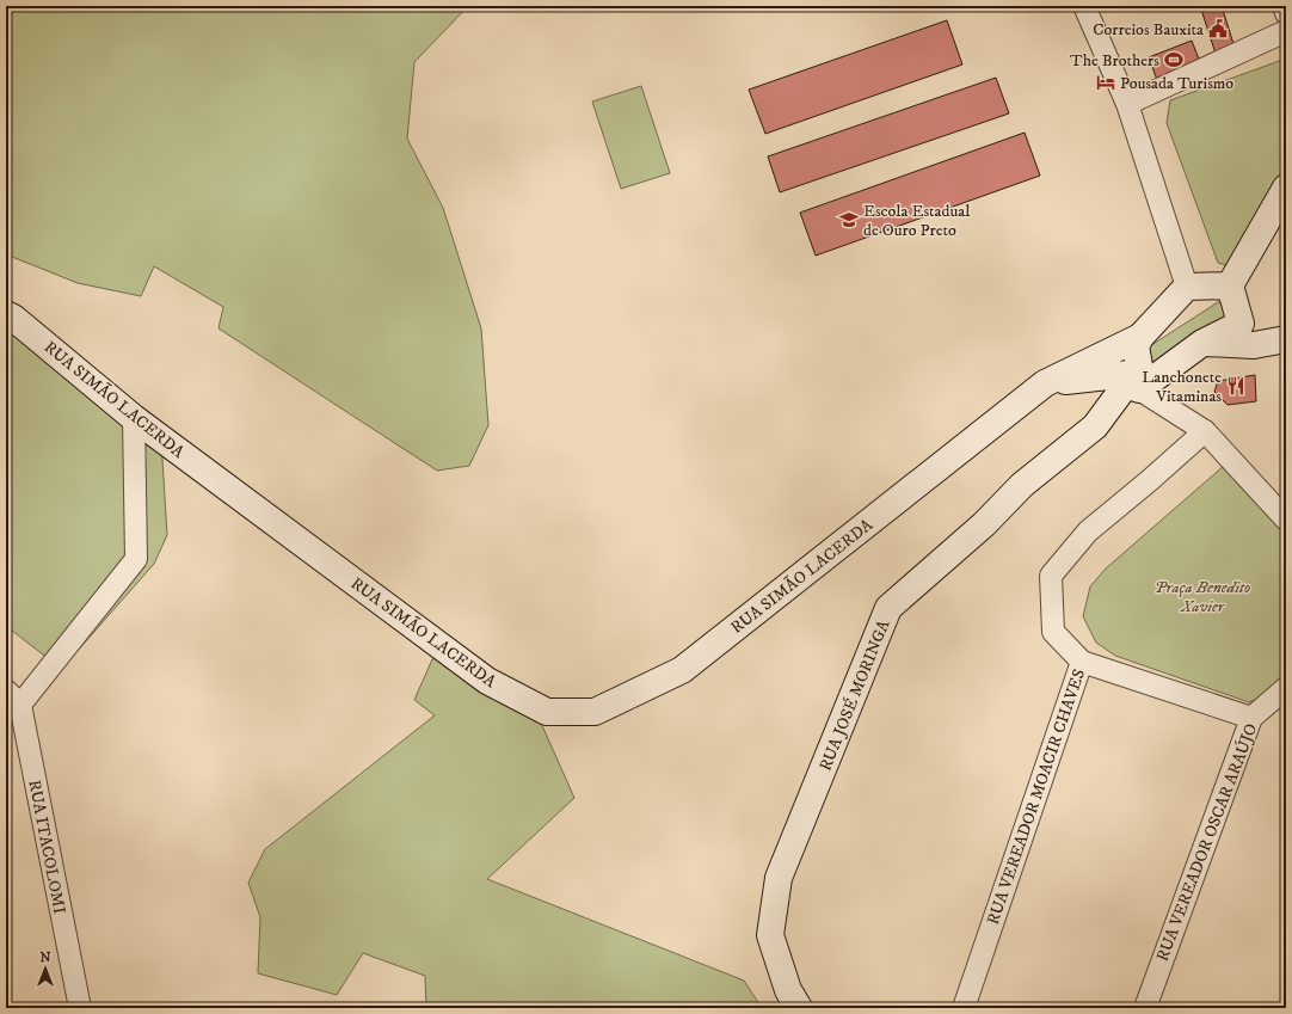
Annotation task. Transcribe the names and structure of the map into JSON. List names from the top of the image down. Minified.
{"streets":{"street":["RUA SIMÃO LACERDA","RUA JOSÉ MORINGA","RUA VEREADOR MOACIR CHAVES","RUA VEREADOR OSCAR ARAÚJO","RUA ITACOLOMI"]},"parks":["Praça Benedito Xavier"],"places":{"public building":["Correios Bauxita"],"sports":["The Brothers"],"hotel":["Pousada Turismo"],"school or university":["Escola Estadual de Ouro Preto"],"restaurant":["Lanchonete Vitaminas"]},"north":"top"}
